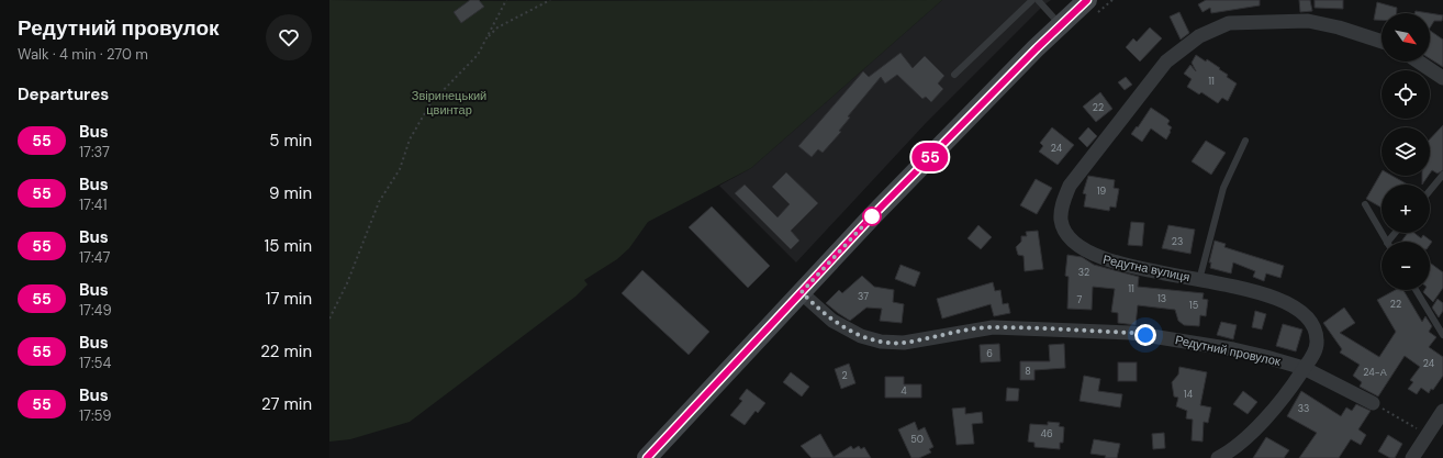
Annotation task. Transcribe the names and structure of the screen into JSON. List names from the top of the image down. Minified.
{"streets":{"street":["Редутна вулиця","Редутний провулок"]},"crossings":[["Редутна вулиця","Редутний провулок"]],"parks":["Звіринецький цвинтар"],"lines":["bus line 55"],"house_numbers":["11","22","24","19","23","32","11","37","13","7","22","15","6","24","8","24-А","2","4","14","33","46","50"],"north":"bottom right","page":{"heading":[["Редутний провулок","Walk · 4 min · 270 m"],"Departures"],"on_map":"55","map_buttons":["+","−"],"list":[{"mark":"55","name":"Bus","note":"17:37","value":"5 min"},{"mark":"55","name":"Bus","note":"17:41","value":"9 min"},{"mark":"55","name":"Bus","note":"17:47","value":"15 min"},{"mark":"55","name":"Bus","note":"17:49","value":"17 min"},{"mark":"55","name":"Bus","note":"17:54","value":"22 min"},{"mark":"55","name":"Bus","note":"17:59","value":"27 min"}]}}
